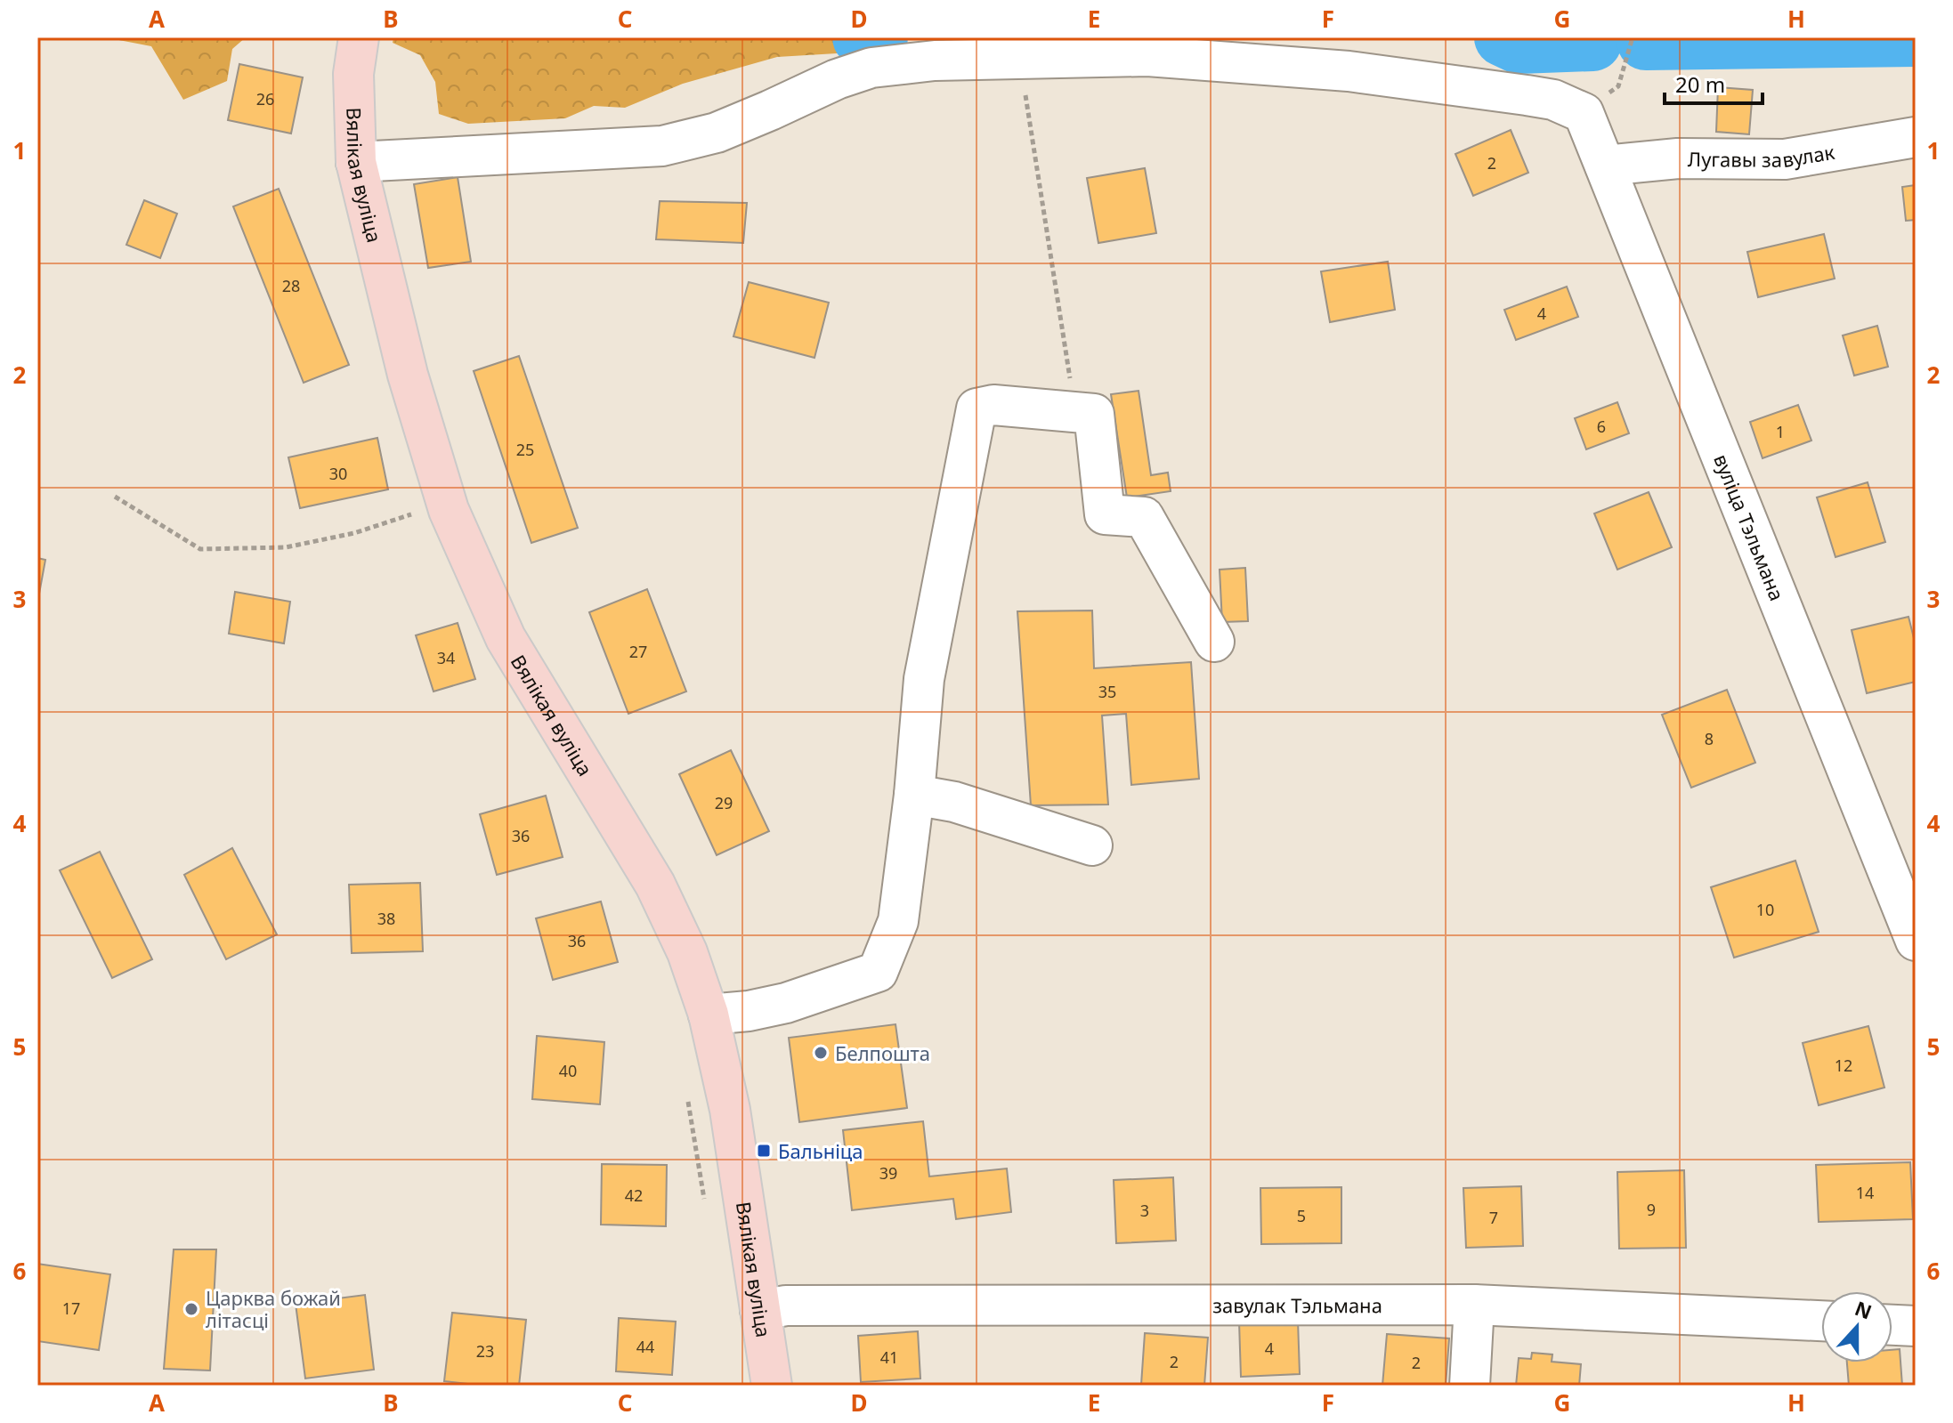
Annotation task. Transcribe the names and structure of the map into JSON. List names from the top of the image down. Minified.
{"streets":{"main road":["Вялікая вуліца"],"street":["Лугавы завулак","вуліца Тэльмана","завулак Тэльмана"]},"crossings":[["Лугавы завулак","вуліца Тэльмана"],["Вялікая вуліца","завулак Тэльмана"]],"places":{"other":["Белпошта","Царква божай літасці"],"transit":["Бальніца"]},"house_numbers":["26","2","28","4","6","1","25","30","27","34","35","8","29","36","10","38","36","12","40","39","14","42","9","3","5","7","17","44","4","23","41","2","2"],"scale_bar":"20 m","north":"top","grid":{"columns":["A","B","C","D","E","F","G","H"],"rows":["1","2","3","4","5","6"]}}
